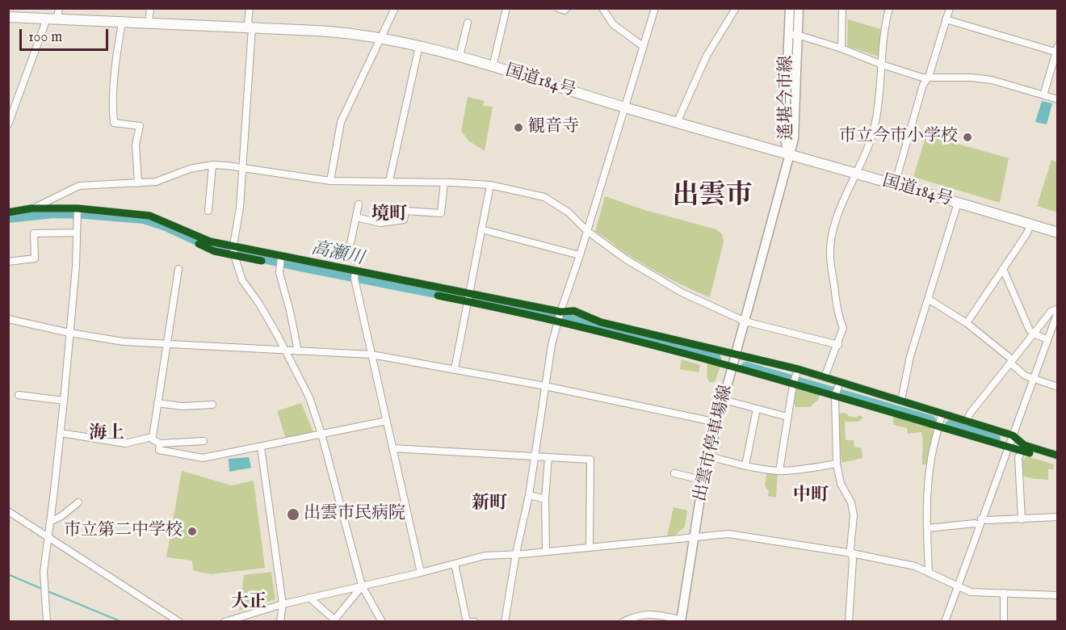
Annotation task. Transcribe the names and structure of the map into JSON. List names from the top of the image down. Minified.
{"streets":{"highway":["国道184号"],"main road":["遙堪今市線","出雲市停車場線"]},"crossings":[["国道184号","遙堪今市線"],["国道184号","出雲市停車場線"],["遙堪今市線","出雲市停車場線"]],"districts":["出雲市","境町","海上","中町","新町","大正"],"water":["高瀬川"],"places":["観音寺","市立今市小学校","出雲市民病院","市立第二中学校"],"scale_bar":"100 m"}
